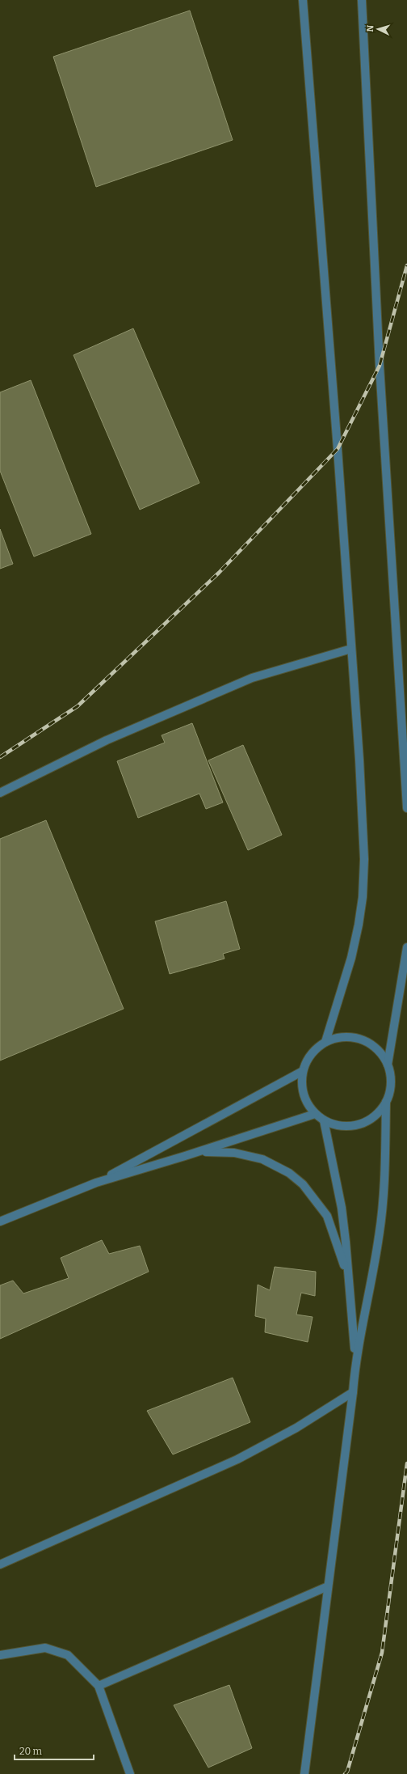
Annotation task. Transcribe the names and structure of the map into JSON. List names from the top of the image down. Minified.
{"scale_bar":"20 m","north":"left"}
